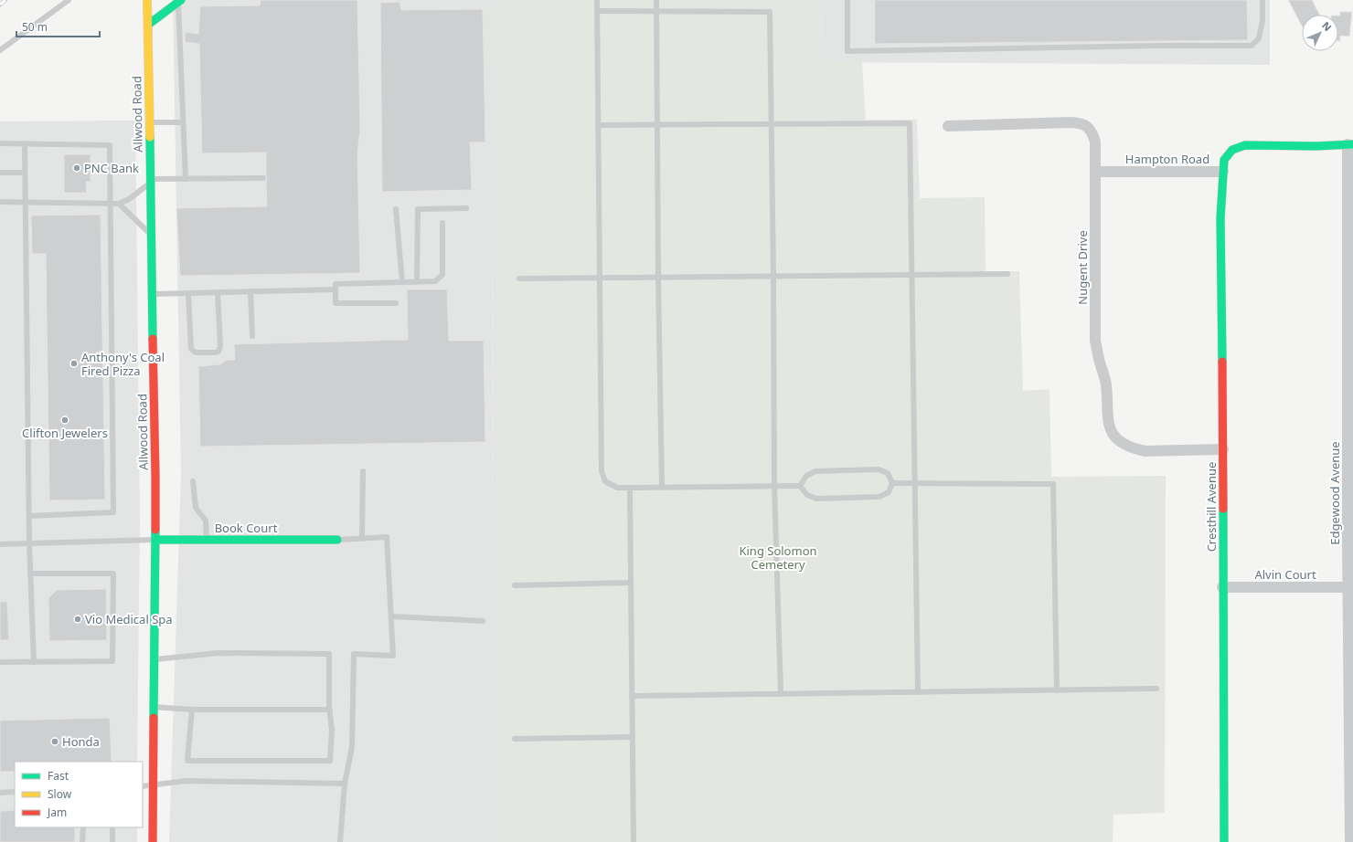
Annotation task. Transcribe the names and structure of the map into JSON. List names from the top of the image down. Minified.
{"streets":{"street":["Allwood Road","Hampton Road","Nugent Drive","Edgewood Avenue","Cresthill Avenue","Book Court","Alvin Court"]},"crossings":[["Allwood Road","Book Court"],["Hampton Road","Nugent Drive"],["Hampton Road","Edgewood Avenue"],["Hampton Road","Cresthill Avenue"],["Nugent Drive","Cresthill Avenue"],["Edgewood Avenue","Alvin Court"],["Cresthill Avenue","Alvin Court"]],"parks":["King Solomon Cemetery"],"places":["PNC Bank","Anthony's Coal Fired Pizza","Clifton Jewelers","Vio Medical Spa","Honda"],"legend":["Fast","Slow","Jam"],"scale_bar":"50 m","north":"top right"}
